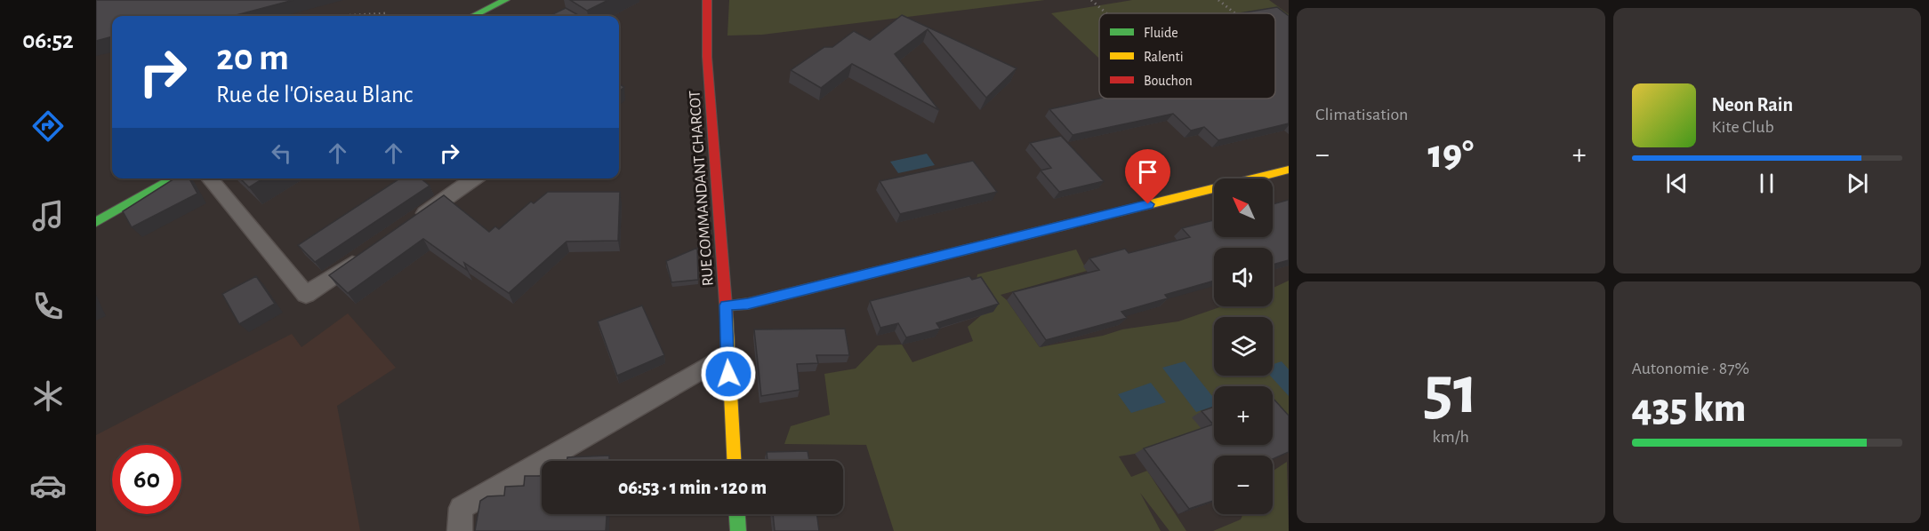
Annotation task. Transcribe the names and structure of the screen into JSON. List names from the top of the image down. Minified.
{"streets":{"street":["RUE COMMANDANT CHARCOT"]},"legend":["Fluide","Ralenti","Bouchon"],"north":"top left","page":{"tabs":"06:52","tile":["Climatisation",["51","km/h"],["Autonomie · 87%","435 km"]],"turn":["20 m","Rue de l'Oiseau Blanc"],"song":["Neon Rain","Kite Club"],"heat":["−","19°","+"],"map_buttons":["+","−"],"limit":"60","trip":"06:53 · 1 min · 120 m"}}
